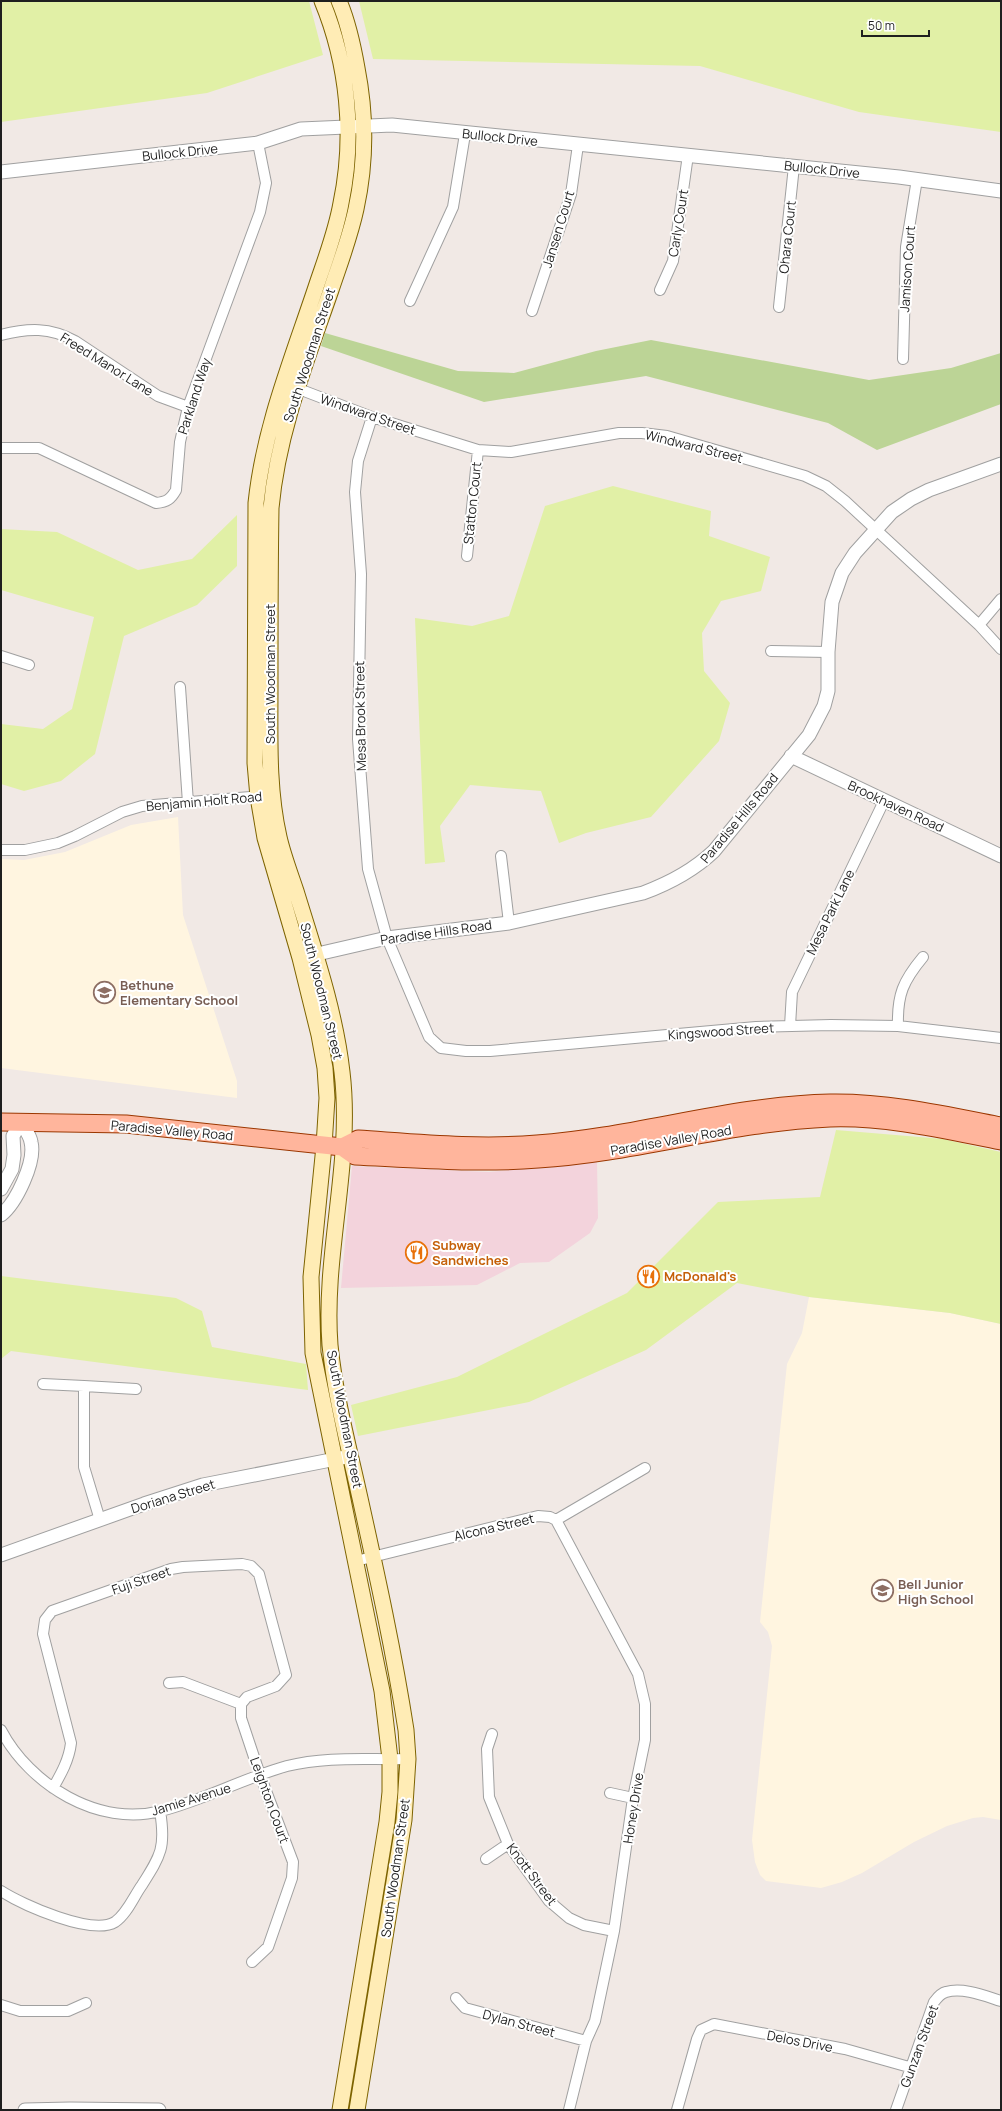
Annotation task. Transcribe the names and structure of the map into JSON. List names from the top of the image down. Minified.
{"streets":{"main road":["South Woodman Street","Paradise Valley Road"],"street":["Bullock Drive","Carly Court","Jansen Court","Ohara Court","Jamison Court","Freed Manor Lane","Parkland Way","Windward Street","Statton Court","Mesa Brook Street","Benjamin Holt Road","Brookhaven Road","Paradise Hills Road","Mesa Park Lane","Kingswood Street","Doriana Street","Alcona Street","Fuji Street","Jamie Avenue","Leighton Court","Honey Drive","Knott Street","Dylan Street","Delos Drive","Gunzan Street"]},"crossings":[["Bullock Drive","Carly Court"],["Bullock Drive","Jansen Court"],["Bullock Drive","Ohara Court"],["Bullock Drive","Jamison Court"],["Bullock Drive","South Woodman Street"],["Bullock Drive","Parkland Way"],["South Woodman Street","Windward Street"],["South Woodman Street","Benjamin Holt Road"],["South Woodman Street","Paradise Hills Road"],["South Woodman Street","Paradise Valley Road"],["South Woodman Street","Doriana Street"],["South Woodman Street","Alcona Street"],["South Woodman Street","Jamie Avenue"],["Freed Manor Lane","Parkland Way"],["Windward Street","Statton Court"],["Windward Street","Mesa Brook Street"],["Windward Street","Paradise Hills Road"],["Mesa Brook Street","Paradise Hills Road"],["Mesa Brook Street","Kingswood Street"],["Brookhaven Road","Paradise Hills Road"],["Brookhaven Road","Mesa Park Lane"],["Mesa Park Lane","Kingswood Street"],["Alcona Street","Honey Drive"],["Fuji Street","Jamie Avenue"],["Fuji Street","Leighton Court"],["Jamie Avenue","Leighton Court"],["Honey Drive","Knott Street"],["Honey Drive","Dylan Street"],["Delos Drive","Gunzan Street"]],"places":{"school or university":["Bethune Elementary School","Bell Junior High School"],"restaurant":["Subway Sandwiches","McDonald's"]},"scale_bar":"50 m"}
